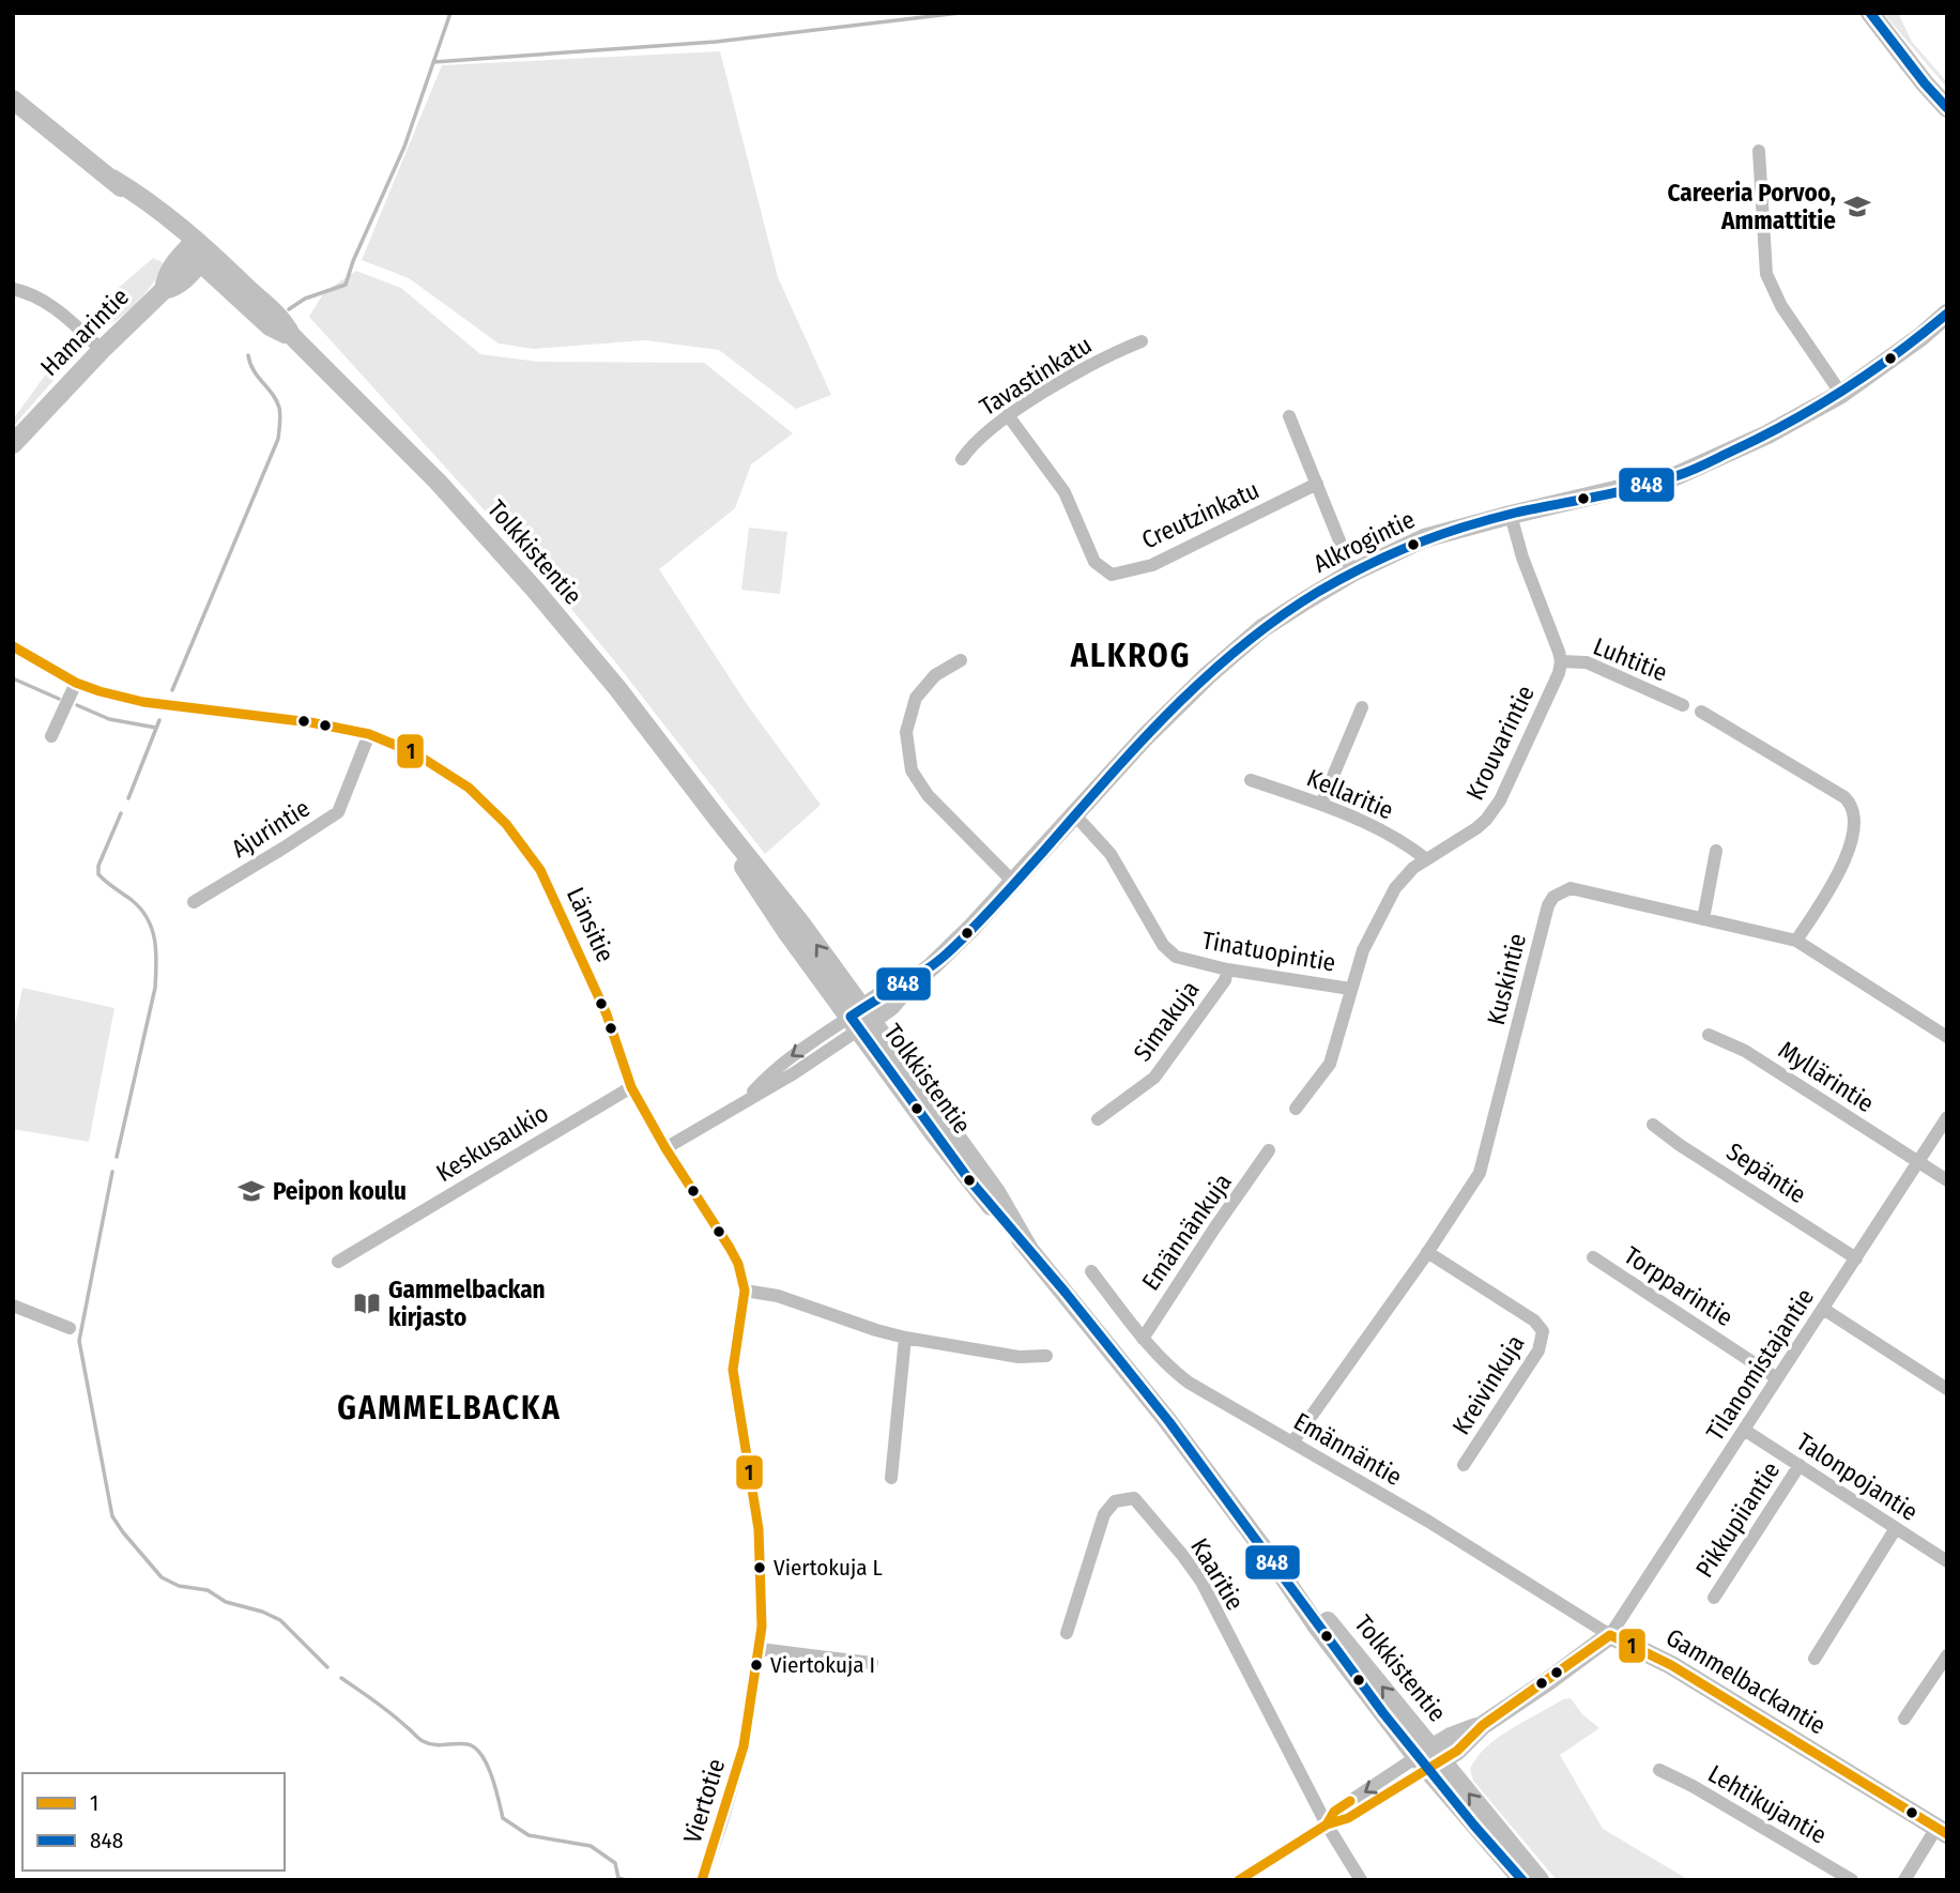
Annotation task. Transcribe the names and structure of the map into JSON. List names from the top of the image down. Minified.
{"streets":{"street":["Hamarintie","Tavastinkatu","Creutzinkatu","Alkrogintie","Tolkkistentie","Luhtitie","Krouvarintie","Kellaritie","Ajurintie","Länsitie","Tinatuopintie","Kuskintie","Simakuja","Myllärintie","Keskusaukio","Sepäntie","Emännänkuja","Torpparintie","Tilanomistajantie","Kreivinkuja","Emännäntie","Talonpojantie","Pikkupiiantie","Kaaritie","Gammelbackantie","Viertotie","Lehtikujantie"]},"crossings":[["Hamarintie","Tolkkistentie"],["Tavastinkatu","Creutzinkatu"],["Alkrogintie","Tolkkistentie"],["Alkrogintie","Tinatuopintie"],["Luhtitie","Krouvarintie"],["Krouvarintie","Kellaritie"],["Krouvarintie","Tinatuopintie"],["Ajurintie","Länsitie"],["Länsitie","Keskusaukio"],["Länsitie","Viertotie"],["Tinatuopintie","Simakuja"],["Kuskintie","Kreivinkuja"],["Kuskintie","Emännäntie"],["Myllärintie","Tilanomistajantie"],["Sepäntie","Tilanomistajantie"],["Emännänkuja","Emännäntie"],["Torpparintie","Tilanomistajantie"],["Tilanomistajantie","Emännäntie"],["Tilanomistajantie","Talonpojantie"],["Tilanomistajantie","Gammelbackantie"],["Emännäntie","Gammelbackantie"],["Talonpojantie","Pikkupiiantie"]],"districts":["ALKROG","GAMMELBACKA"],"places":{"school or university":["Careeria Porvoo, Ammattitie","Peipon koulu"],"library":["Gammelbackan kirjasto"],"other":["Viertokuja L","Viertokuja I"]},"lines":["transit line 848","transit line 1"],"legend":["1","848"]}
